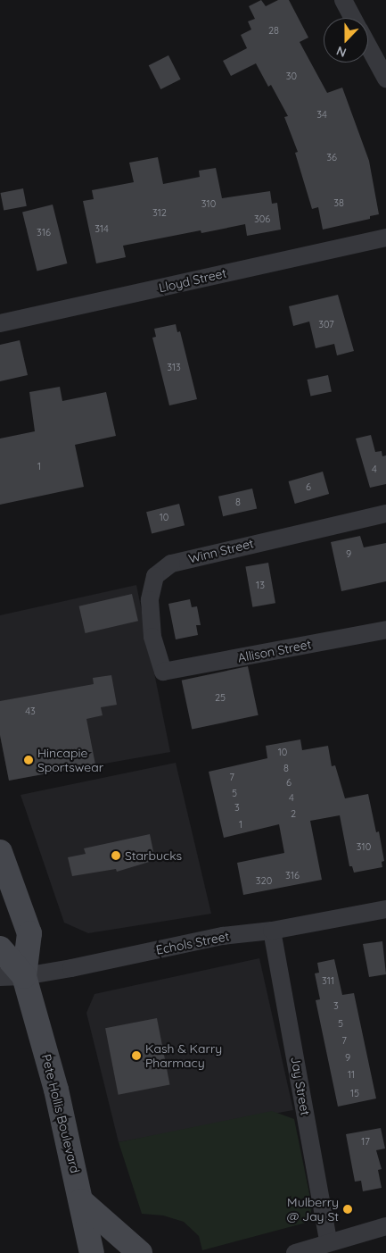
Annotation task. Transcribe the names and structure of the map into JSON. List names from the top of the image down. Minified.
{"streets":{"main road":["Pete Hollis Boulevard"],"street":["Lloyd Street","Winn Street","Allison Street","Echols Street","Jay Street"]},"crossings":[["Winn Street","Allison Street"],["Echols Street","Jay Street"],["Echols Street","Pete Hollis Boulevard"]],"places":["Hincapie Sportswear","Starbucks","Kash & Karry Pharmacy","Mulberry @ Jay St"],"house_numbers":["28","30","34","36","38","310","312","306","314","316","307","313","1","4","6","8","10","9","13","25","43","10","8","7","6","5","4","3","2","1","310","316","320","311","3","5","7","9","11","15","17"],"north":"bottom"}
